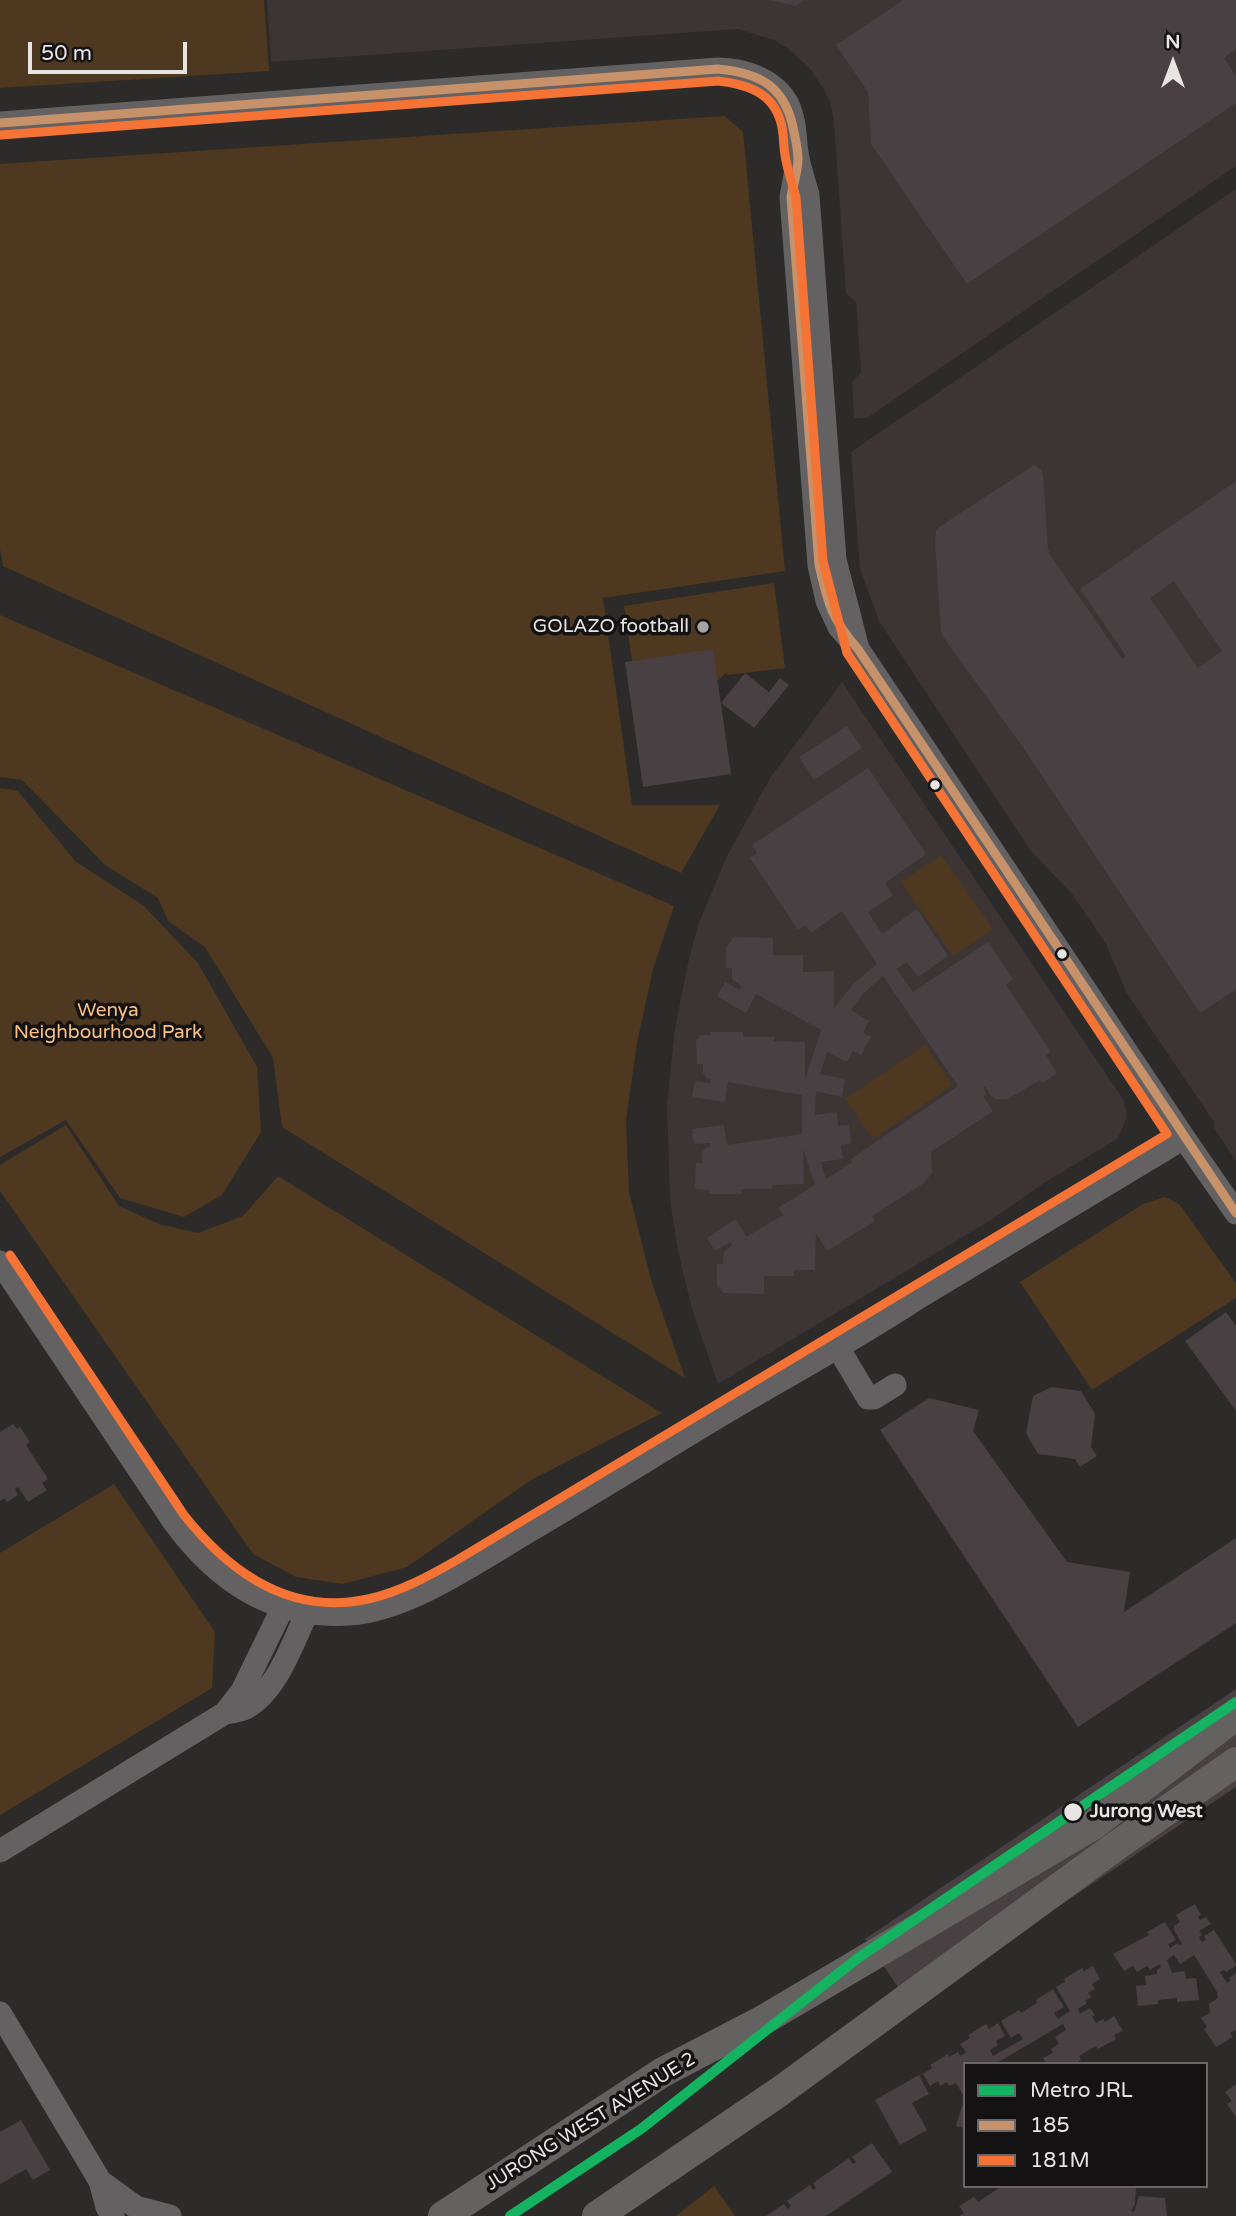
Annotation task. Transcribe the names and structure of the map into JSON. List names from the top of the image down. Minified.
{"streets":{"main road":["JURONG WEST AVENUE 2"]},"parks":["Wenya Neighbourhood Park"],"places":["GOLAZO football","Jurong West"],"lines":["transit line 185","transit line 181M","metro line JRL"],"legend":["Metro JRL","185","181M"],"scale_bar":"50 m","north":"top"}
